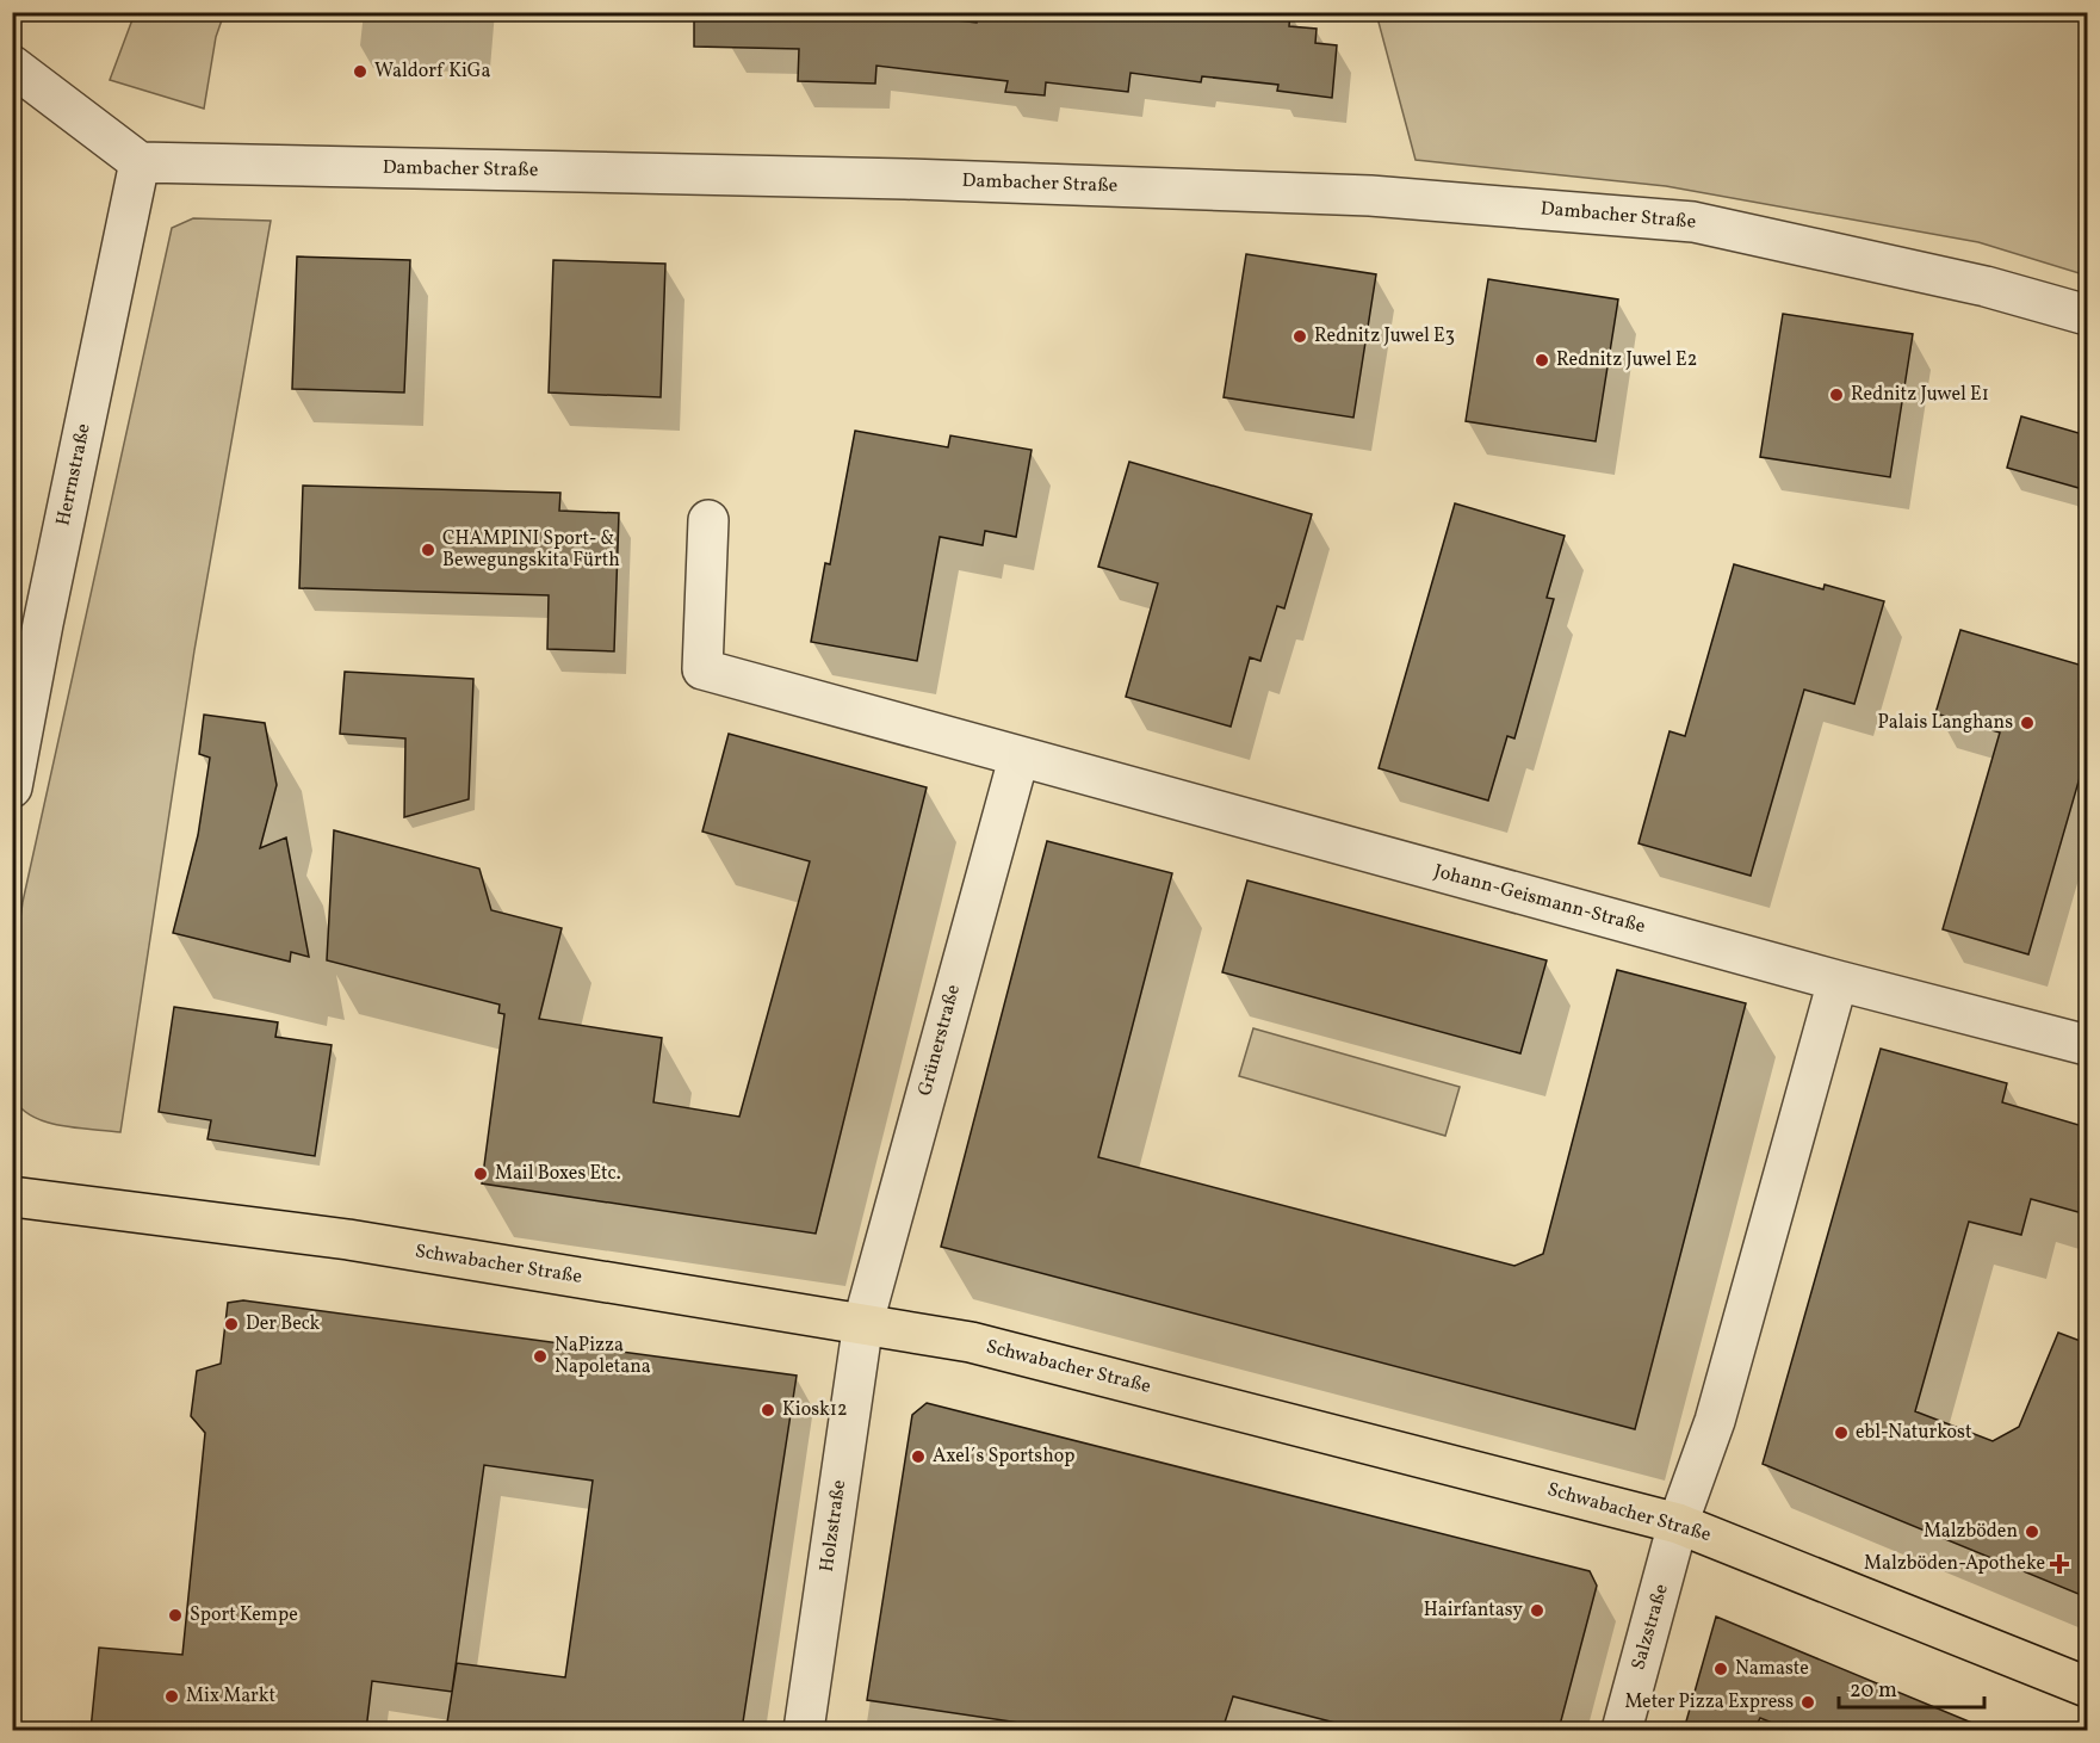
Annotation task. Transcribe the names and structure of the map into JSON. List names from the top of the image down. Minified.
{"streets":{"main road":["Schwabacher Straße"],"street":["Dambacher Straße","Herrnstraße","Johann-Geismann-Straße","Grünerstraße","Holzstraße","Salzstraße"]},"crossings":[["Dambacher Straße","Herrnstraße"],["Johann-Geismann-Straße","Grünerstraße"],["Grünerstraße","Schwabacher Straße"],["Grünerstraße","Holzstraße"],["Schwabacher Straße","Holzstraße"],["Schwabacher Straße","Salzstraße"]],"places":{"other":["Waldorf KiGa","Rednitz Juwel E3","Rednitz Juwel E2","Rednitz Juwel E1","CHAMPINI Sport- & Bewegungskita Fürth","Palais Langhans","Mail Boxes Etc.","Der Beck","NaPizza Napoletana","Kiosk12","ebl-Naturkost","Axel´s Sportshop","Malzböden","Hairfantasy","Sport Kempe","Namaste","Mix Markt","Meter Pizza Express"],"health":["Malzböden-Apotheke"]},"scale_bar":"20 m"}
